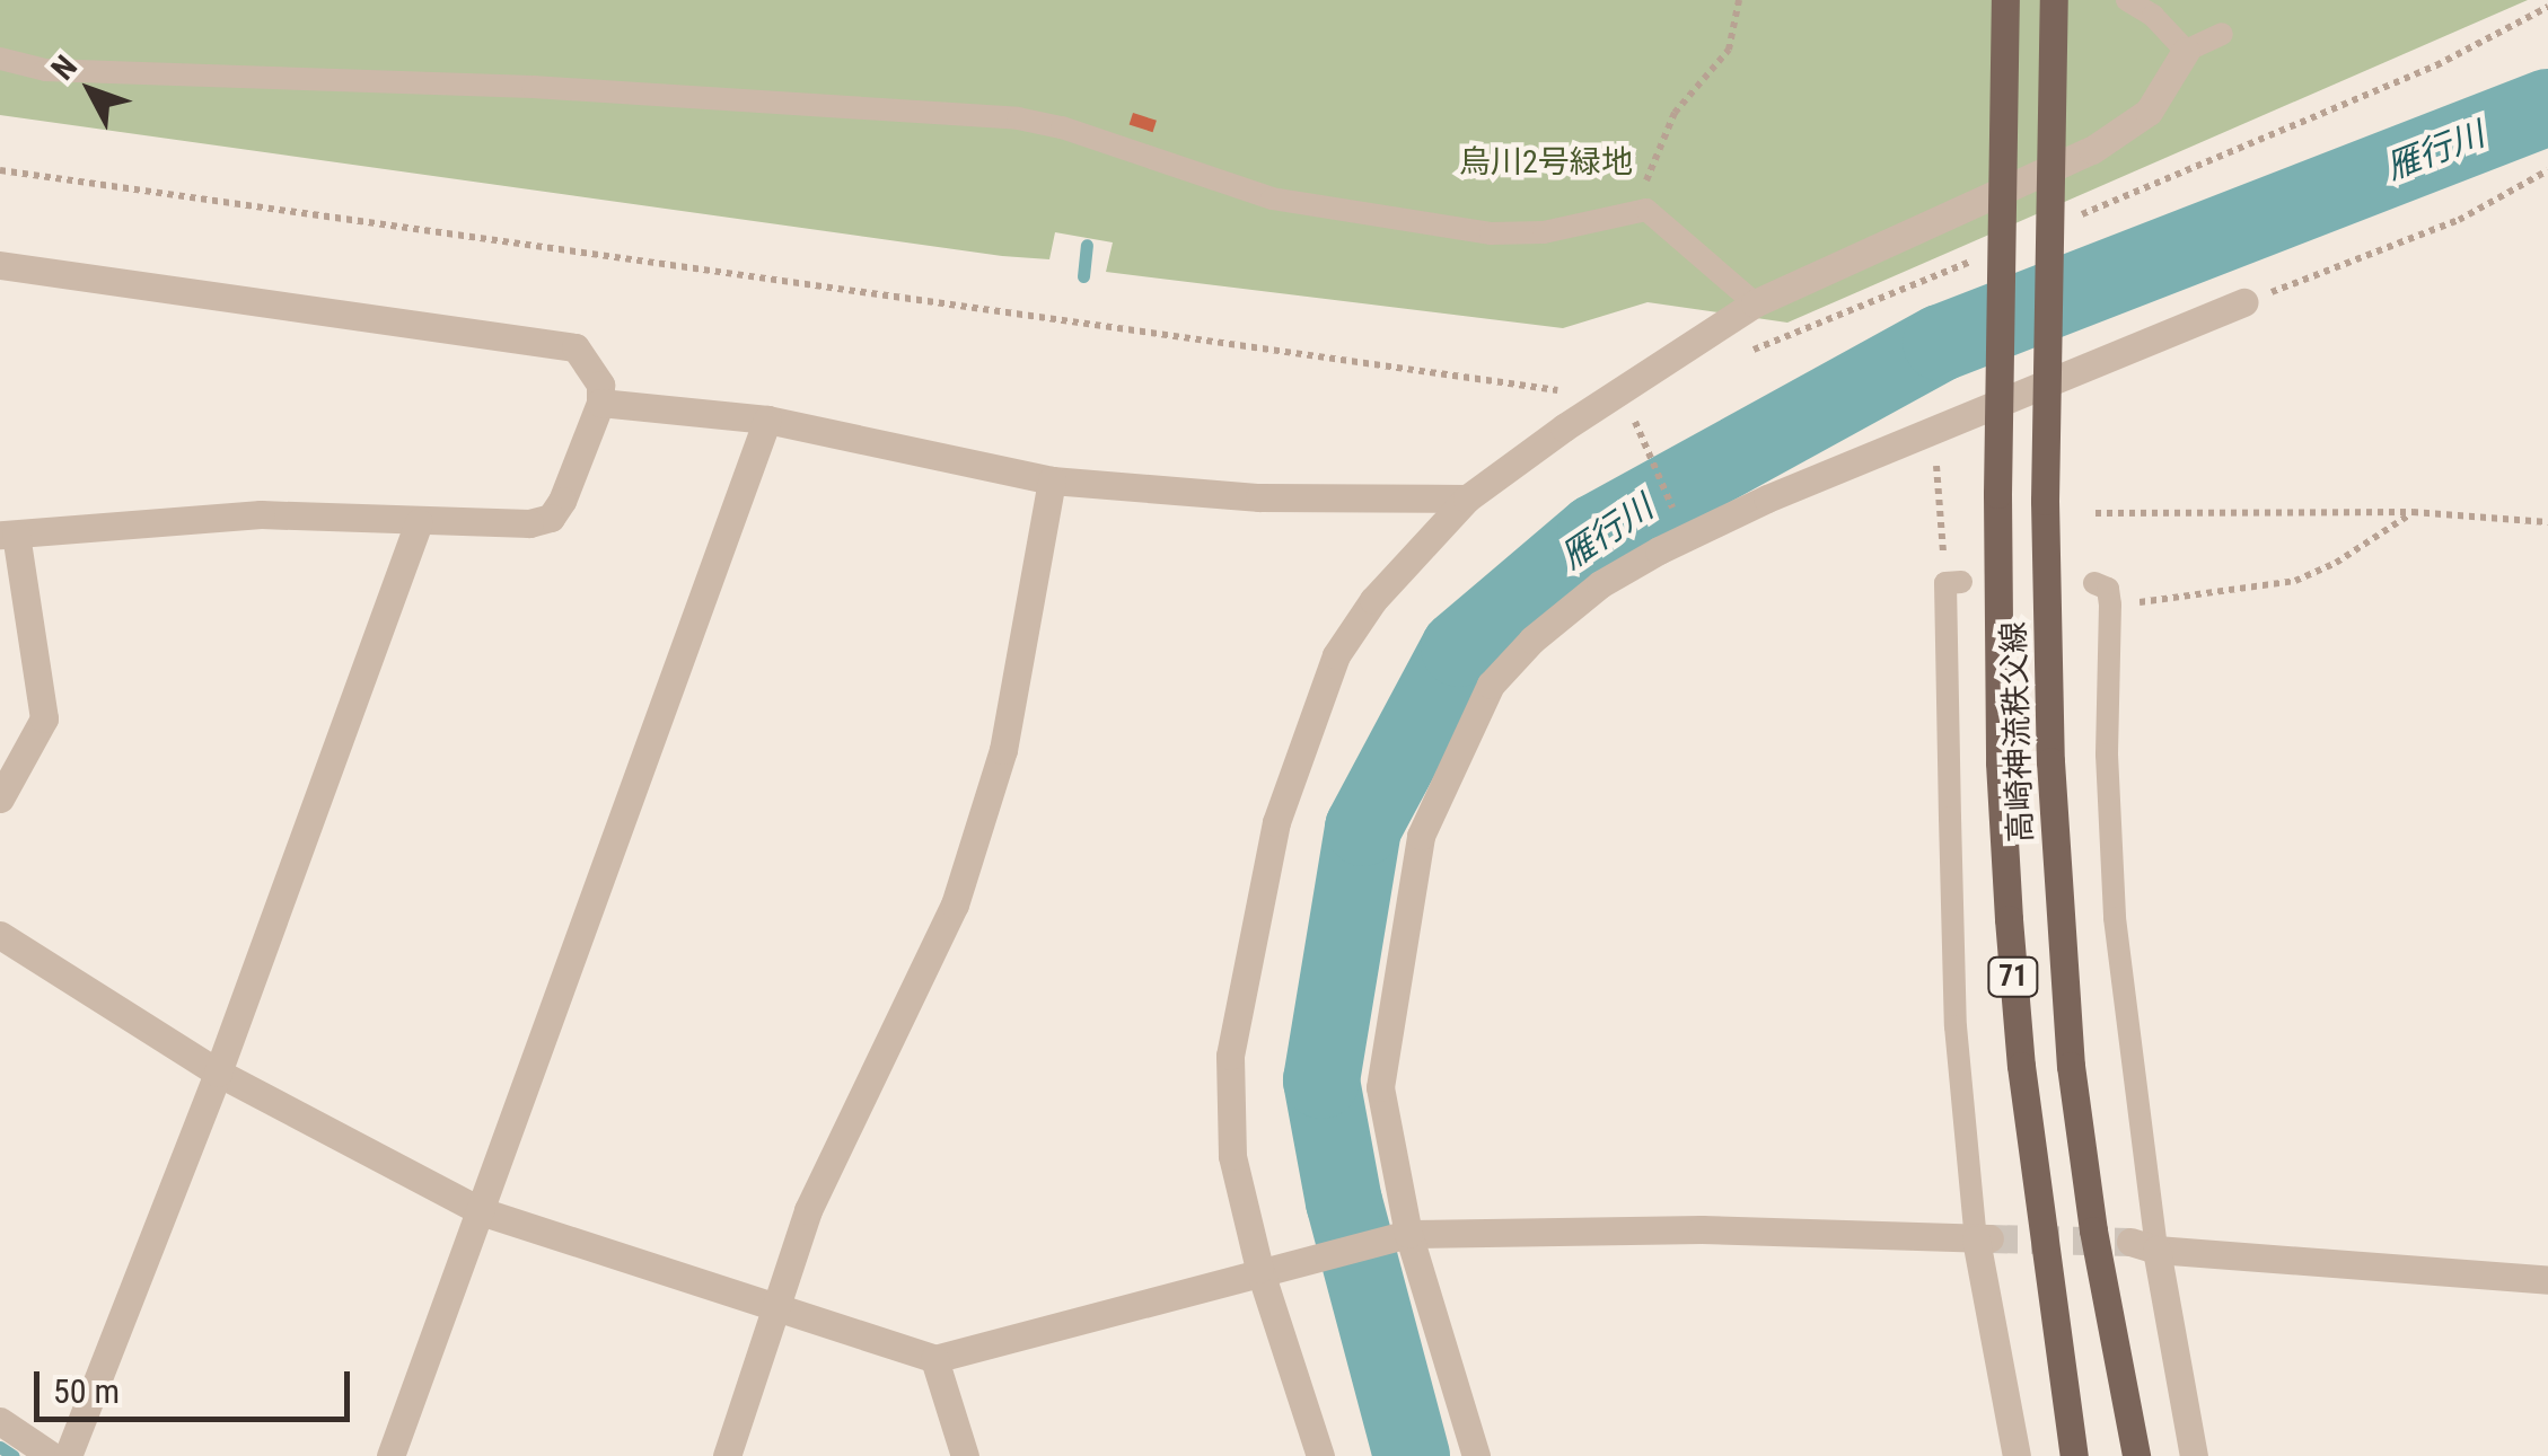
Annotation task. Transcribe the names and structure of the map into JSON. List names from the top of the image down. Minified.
{"streets":{"main road":["高崎神流秩父線","71"]},"water":["雁行川"],"parks":["烏川2号緑地"],"scale_bar":"50 m","north":"top left"}
